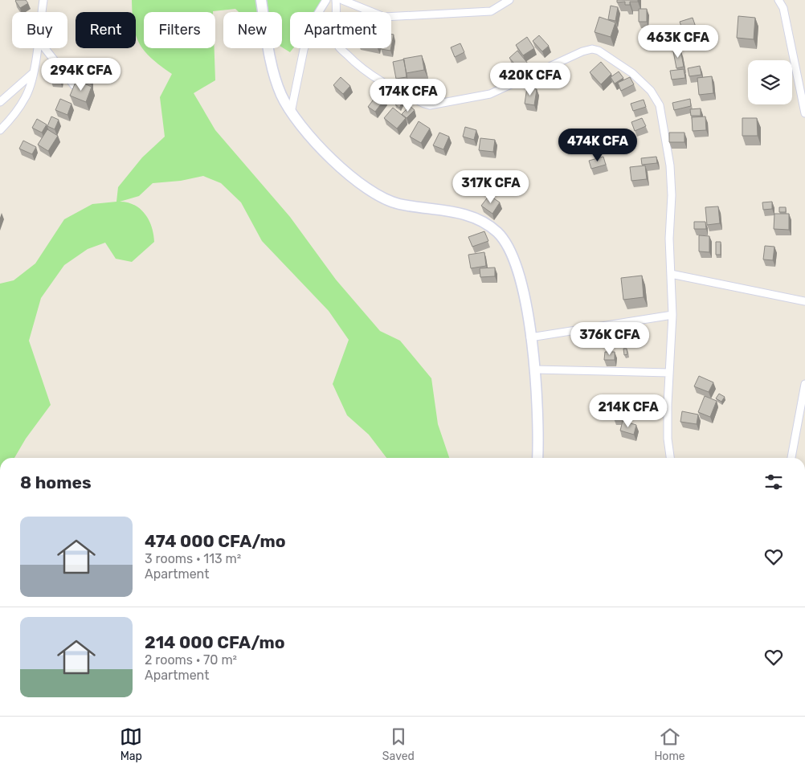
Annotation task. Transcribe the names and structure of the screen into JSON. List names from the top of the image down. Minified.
{"page":{"chip":["Buy","Rent","Filters","New","Apartment"],"price":["463K CFA","294K CFA","420K CFA","174K CFA","474K CFA","317K CFA","376K CFA","214K CFA"],"heading":"8 homes","list":[{"name":"474 000 CFA/mo","note":"3 rooms · 113 m² · Apartment"},{"name":"214 000 CFA/mo","note":"2 rooms · 70 m² · Apartment"}],"tabs":["Map","Saved","Home"]}}
